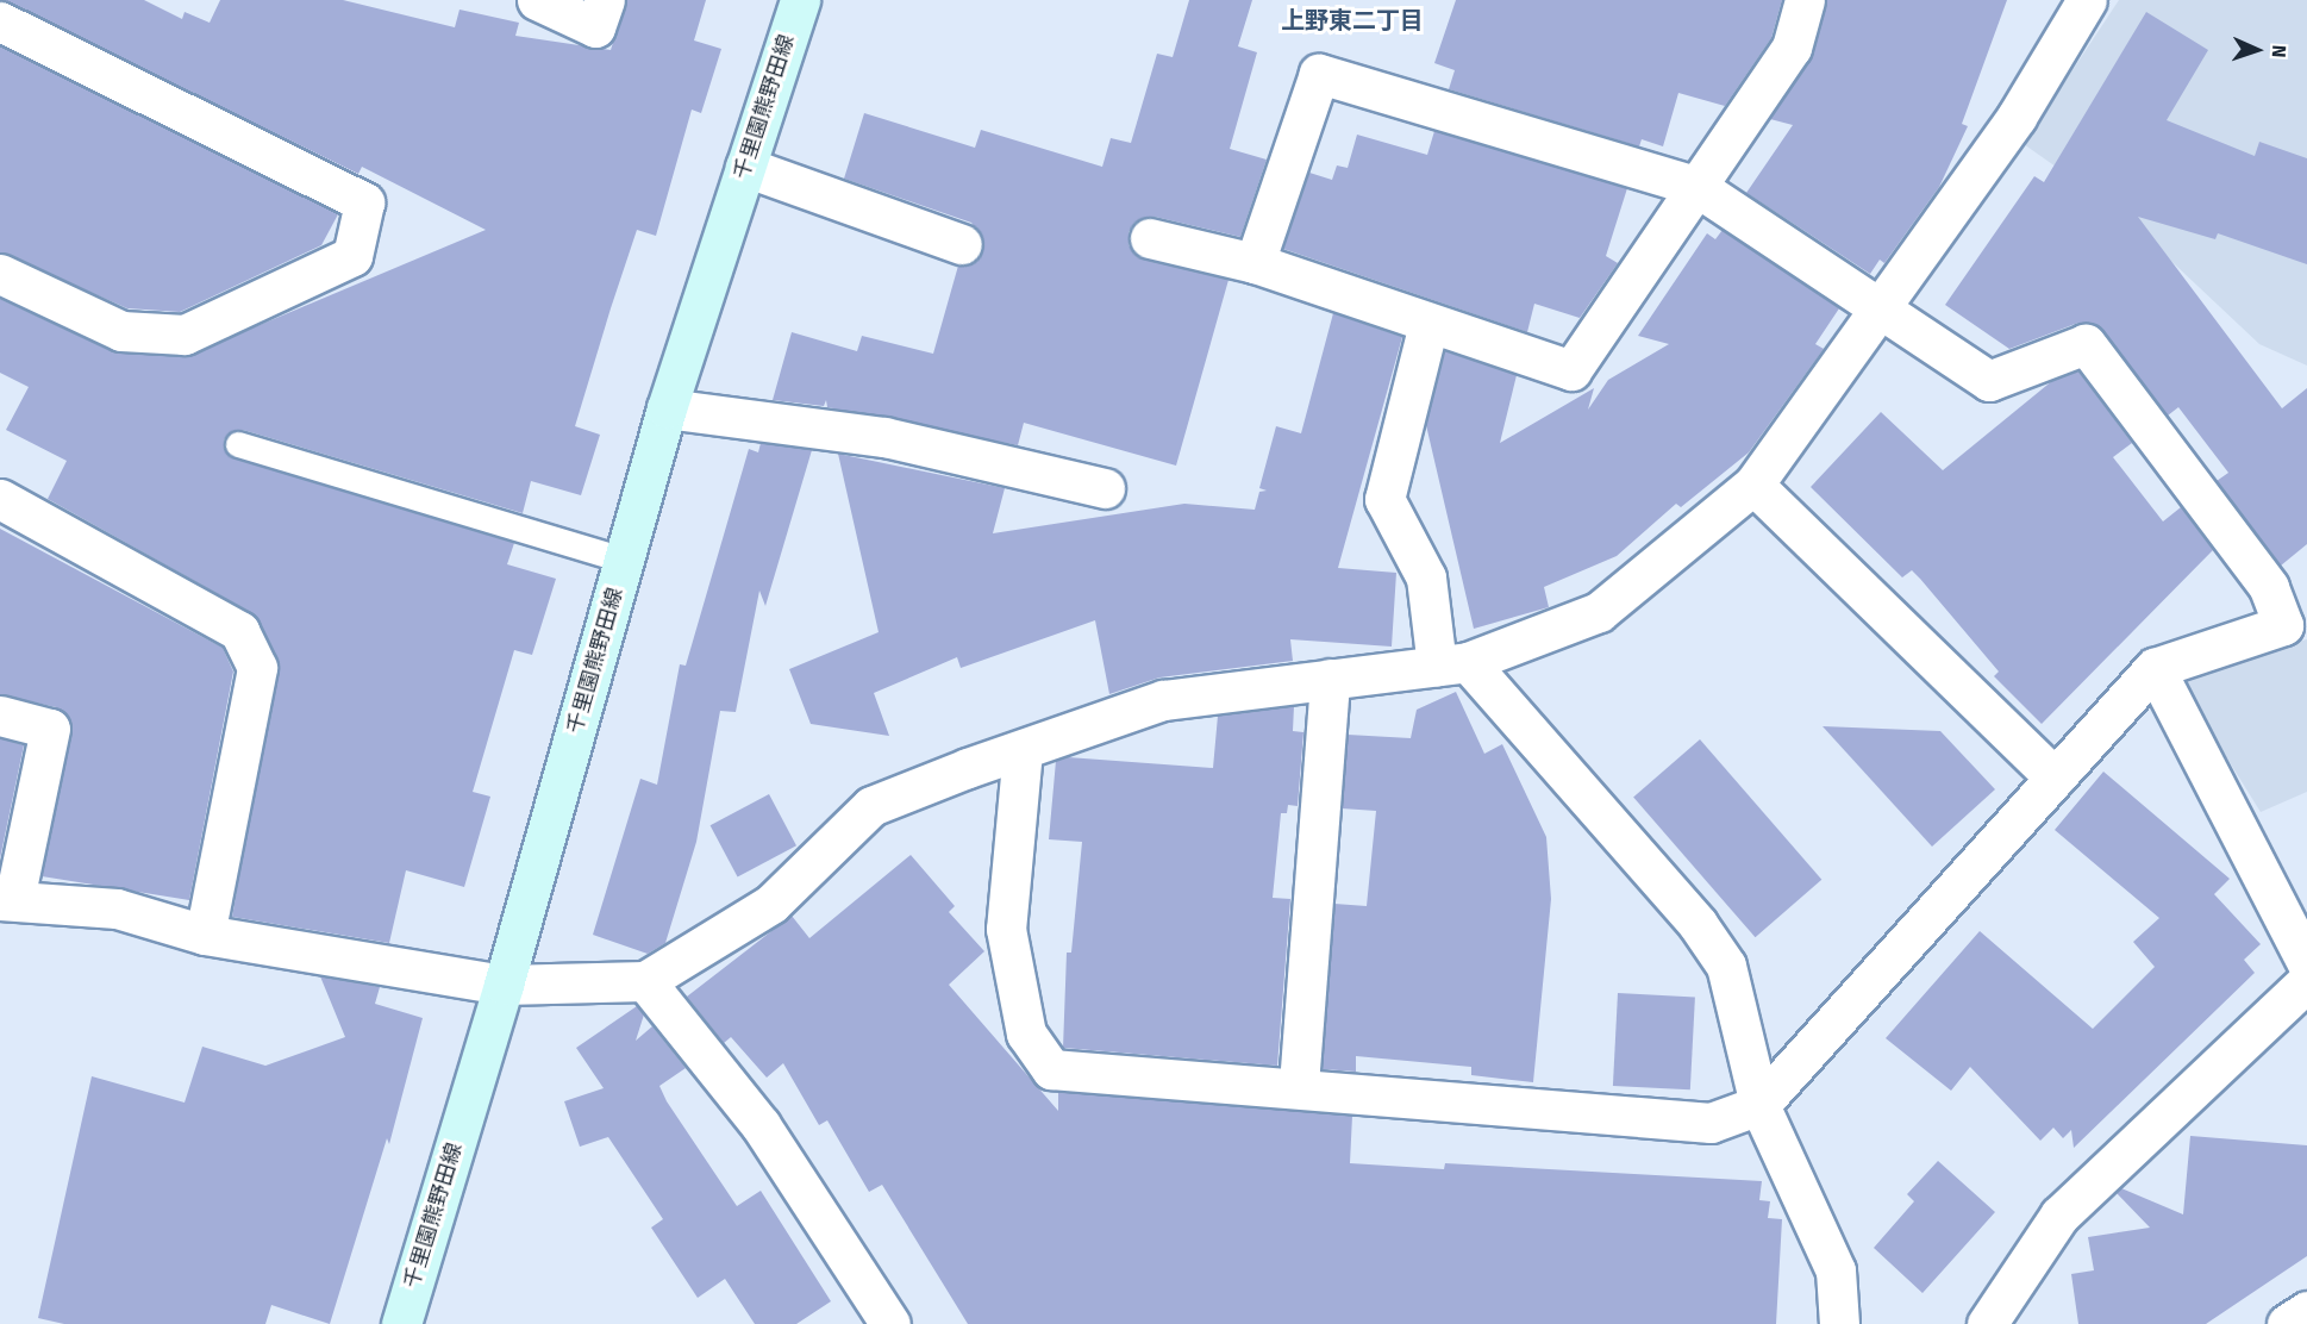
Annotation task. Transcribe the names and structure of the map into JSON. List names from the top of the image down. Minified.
{"streets":{"street":["千里園熊野田線"]},"districts":["上野東二丁目"],"north":"right"}
